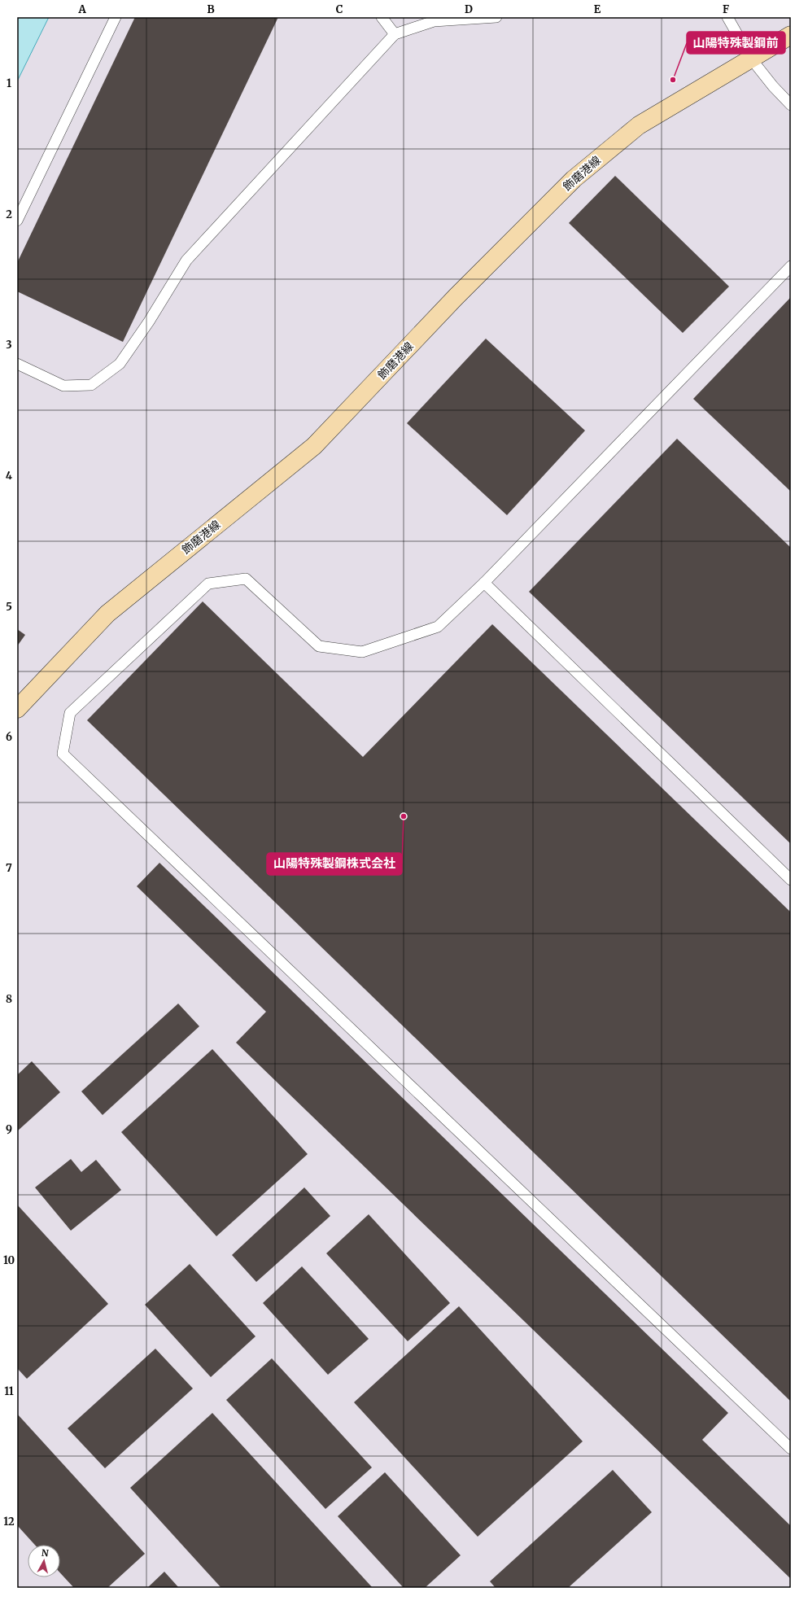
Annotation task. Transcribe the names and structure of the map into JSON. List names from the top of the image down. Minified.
{"streets":{"main road":["飾磨港線"]},"places":["山陽特殊製鋼前","山陽特殊製鋼株式会社"],"north":"top","grid":{"columns":["A","B","C","D","E","F"],"rows":["1","2","3","4","5","6","7","8","9","10","11","12"]}}
